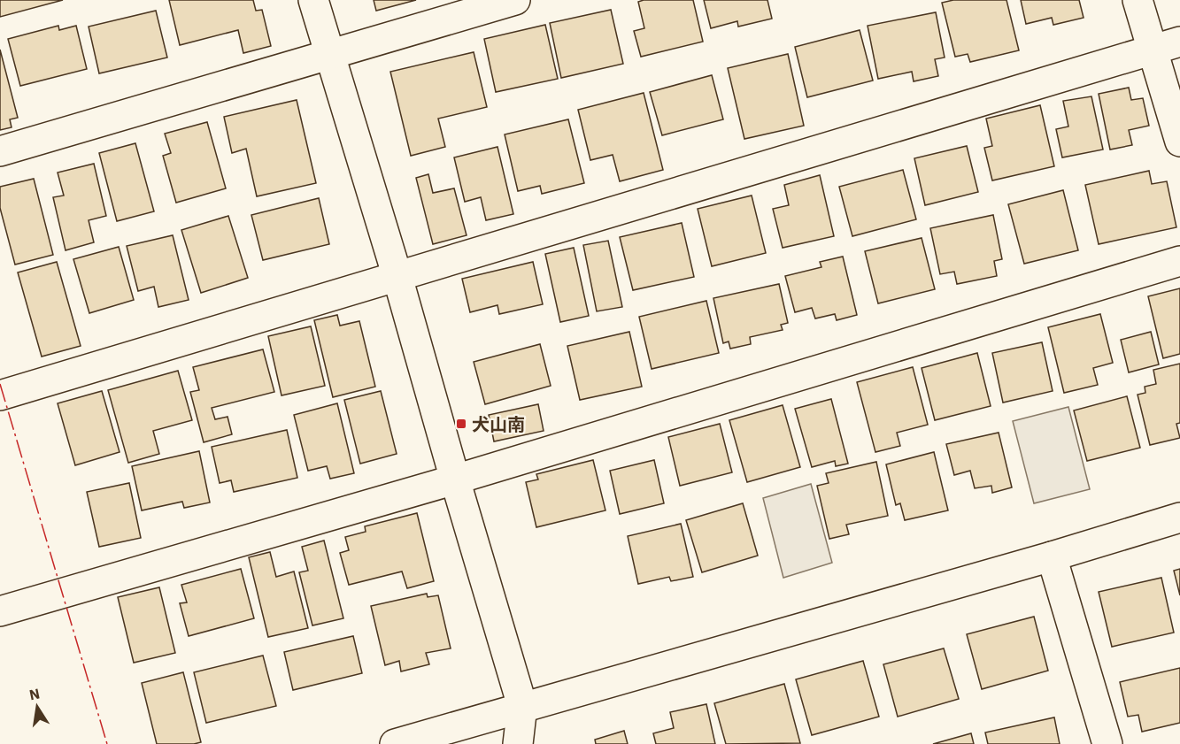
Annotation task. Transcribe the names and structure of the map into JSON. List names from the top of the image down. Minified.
{"places":{"transit":["犬山南"]},"north":"top"}
